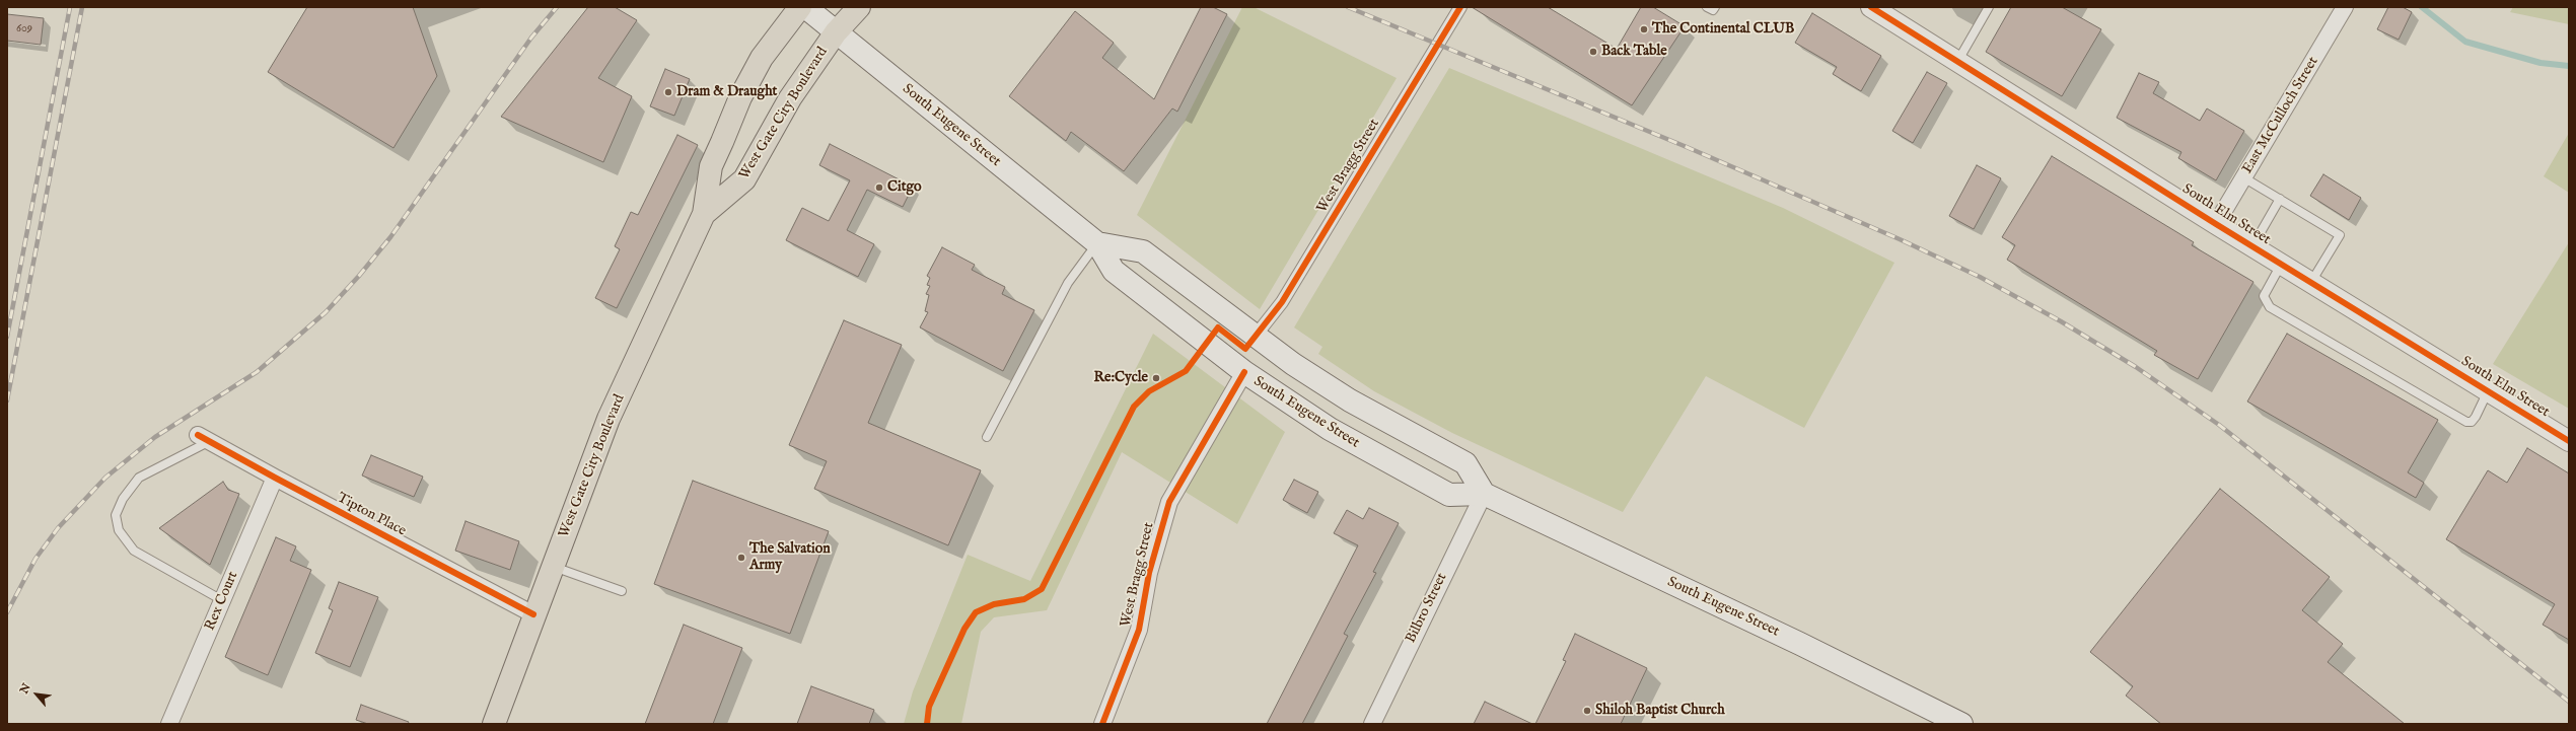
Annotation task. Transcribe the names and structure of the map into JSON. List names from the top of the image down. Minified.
{"streets":{"main road":["West Gate City Boulevard","South Eugene Street"],"street":["East McCulloch Street","West Bragg Street","South Elm Street","Tipton Place","Rex Court","Bilbro Street"]},"crossings":[["West Gate City Boulevard","South Eugene Street"],["West Gate City Boulevard","Tipton Place"],["East McCulloch Street","South Elm Street"],["South Eugene Street","West Bragg Street"],["South Eugene Street","Bilbro Street"],["Tipton Place","Rex Court"]],"places":["The Continental CLUB","Back Table","Dram & Draught","Citgo","Re:Cycle","The Salvation Army","Shiloh Baptist Church"],"house_numbers":["609"],"north":"top left"}
